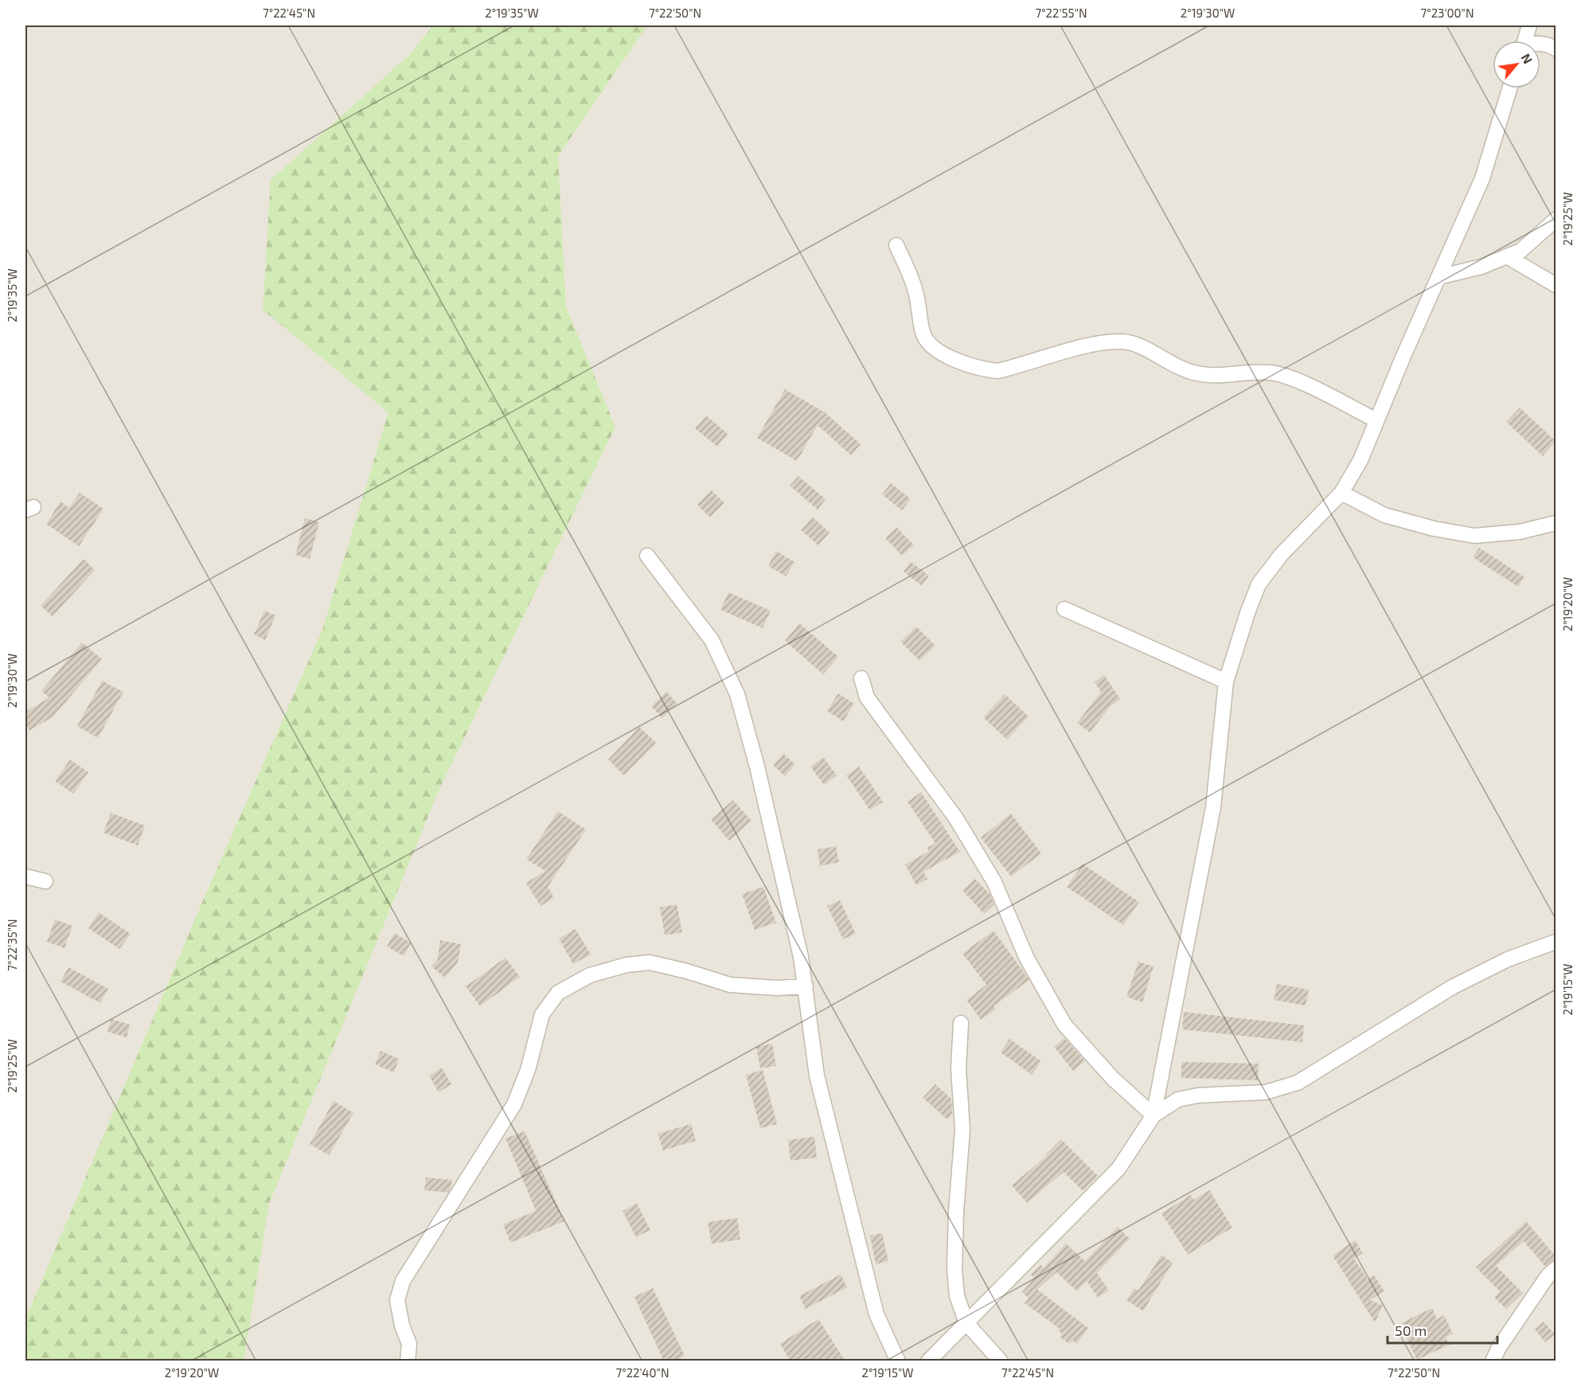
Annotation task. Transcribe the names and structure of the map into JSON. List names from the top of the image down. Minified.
{"scale_bar":"50 m","north":"top right","coordinates":["7°22'45\"N","2°19'35\"W","7°22'50\"N","7°22'55\"N","2°19'30\"W","7°23'00\"N","2°19'25\"W","2°19'20\"W","7°22'35\"N","2°19'15\"W","7°22'40\"N"]}
